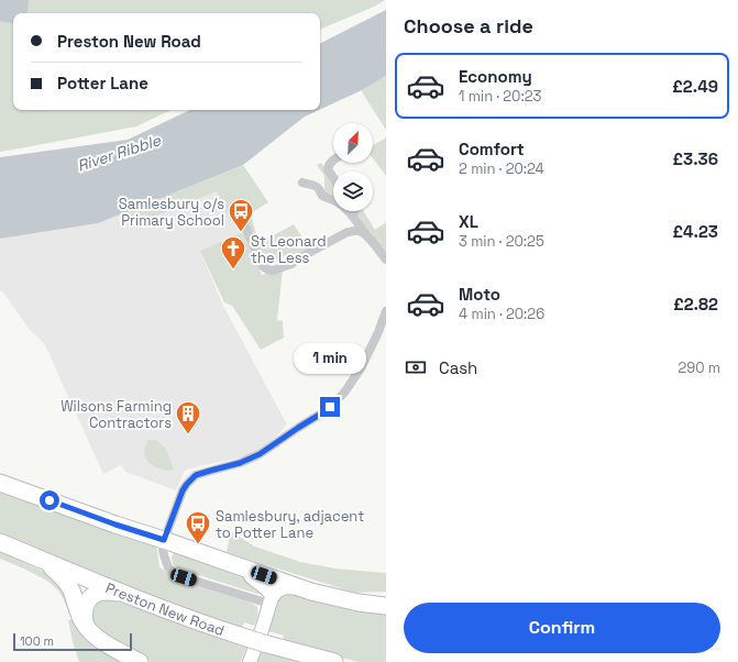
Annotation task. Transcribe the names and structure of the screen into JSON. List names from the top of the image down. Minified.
{"streets":{"highway":["Preston New Road"]},"water":["River Ribble"],"places":{"bus stop":["Samlesbury o/s Primary School","Samlesbury, adjacent to Potter Lane"],"church":["St Leonard the Less"],"building":["Wilsons Farming Contractors"]},"scale_bar":"100 m","north":"top right","page":{"heading":"Choose a ride","banner":["Preston New Road","Potter Lane"],"list":[{"name":"Economy","note":"1 min · 20:23","value":"£2.49"},{"name":"Comfort","note":"2 min · 20:24","value":"£3.36"},{"name":"XL","note":"3 min · 20:25","value":"£4.23"},{"name":"Moto","note":"4 min · 20:26","value":"£2.82"}],"bubble":"1 min","pay":["Cash","290 m"],"buttons":"Confirm","scale":"100 m"}}
